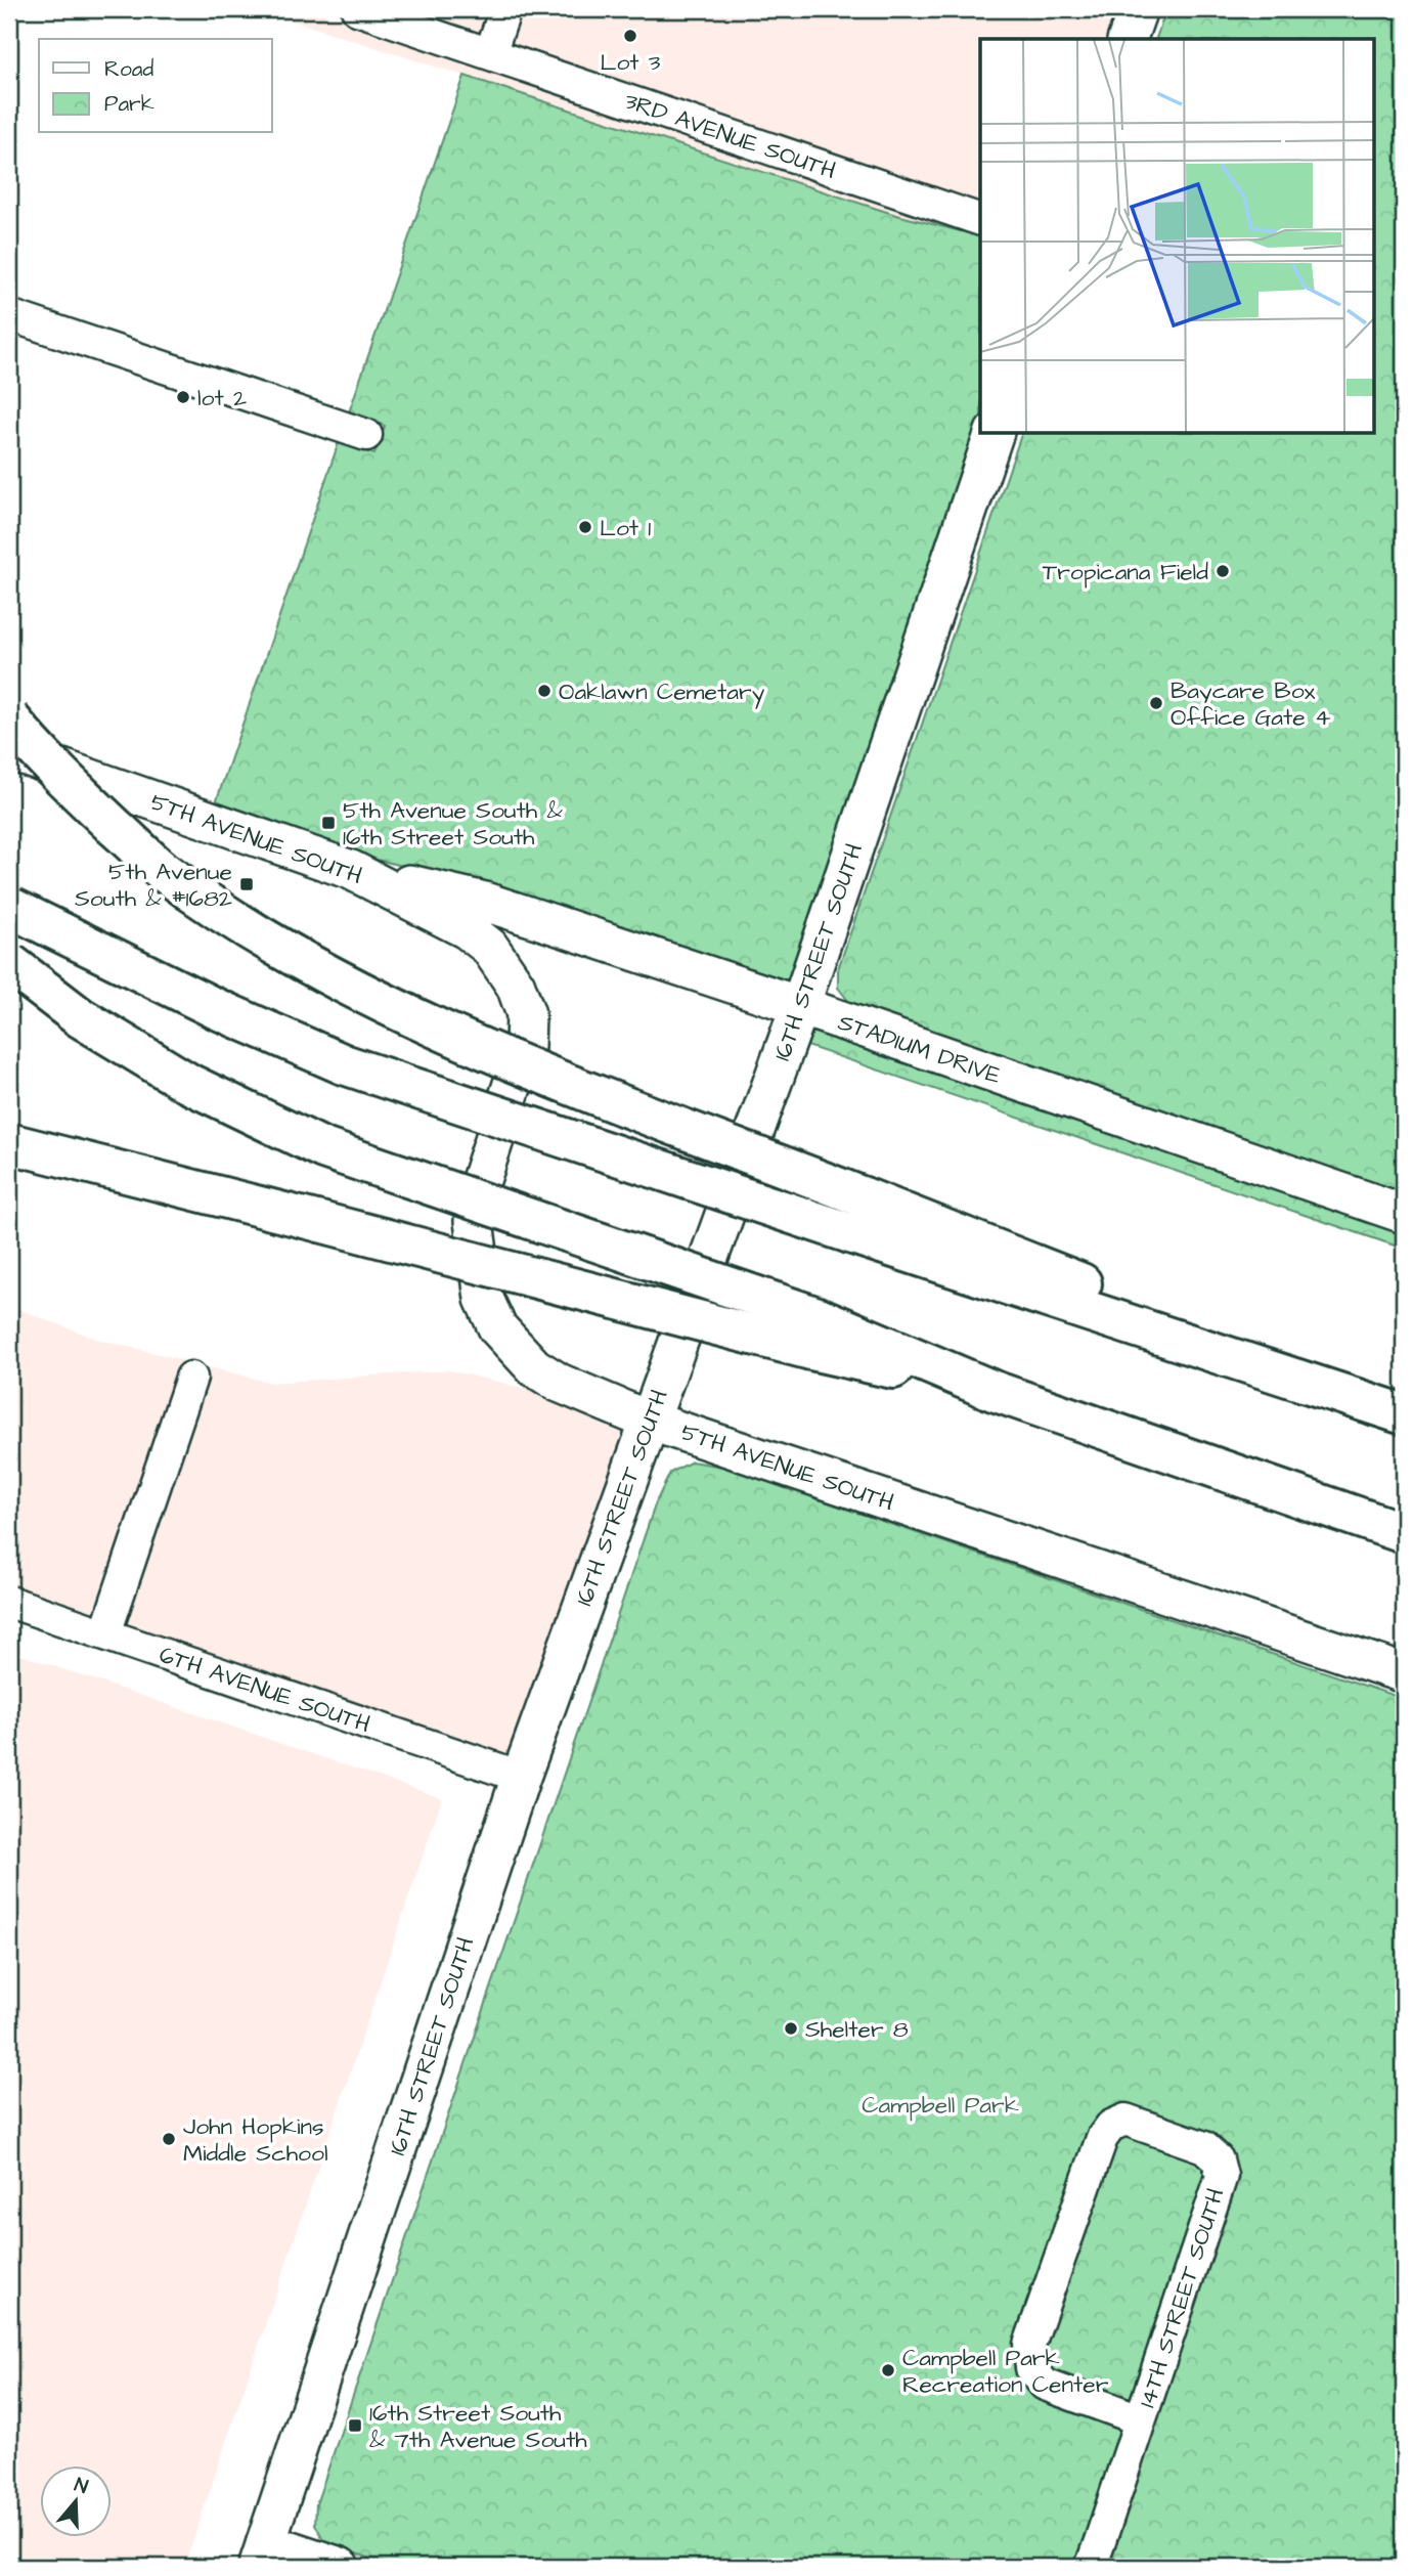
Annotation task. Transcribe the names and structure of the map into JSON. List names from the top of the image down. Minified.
{"streets":{"street":["3RD AVENUE SOUTH","5TH AVENUE SOUTH","16TH STREET SOUTH","STADIUM DRIVE","6TH AVENUE SOUTH","14TH STREET SOUTH"]},"crossings":[["5TH AVENUE SOUTH","16TH STREET SOUTH"],["5TH AVENUE SOUTH","STADIUM DRIVE"],["16TH STREET SOUTH","STADIUM DRIVE"],["16TH STREET SOUTH","6TH AVENUE SOUTH"]],"parks":["Campbell Park"],"places":{"other":["Lot 3","lot 2","Lot 1","Tropicana Field","Oaklawn Cemetary","Baycare Box Office Gate 4","Shelter 8","John Hopkins Middle School","Campbell Park Recreation Center"],"transit":["5th Avenue South & 16th Street South","5th Avenue South & #1682","16th Street South & 7th Avenue South"]},"legend":["Road","Park"],"north":"top"}
